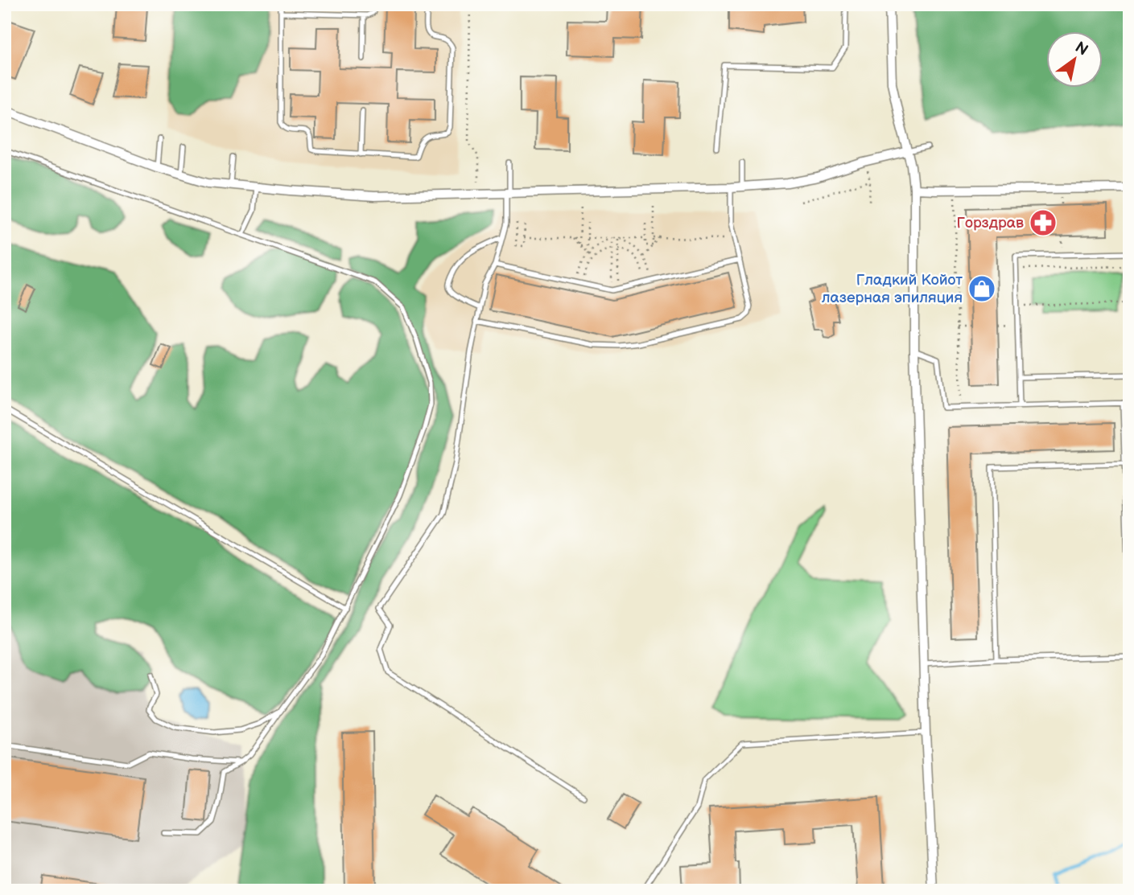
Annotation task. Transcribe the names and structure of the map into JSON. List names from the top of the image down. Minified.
{"places":{"pharmacy":["Горздрав"],"shop":["Гладкий Койот лазерная эпиляция"]},"north":"top right"}
